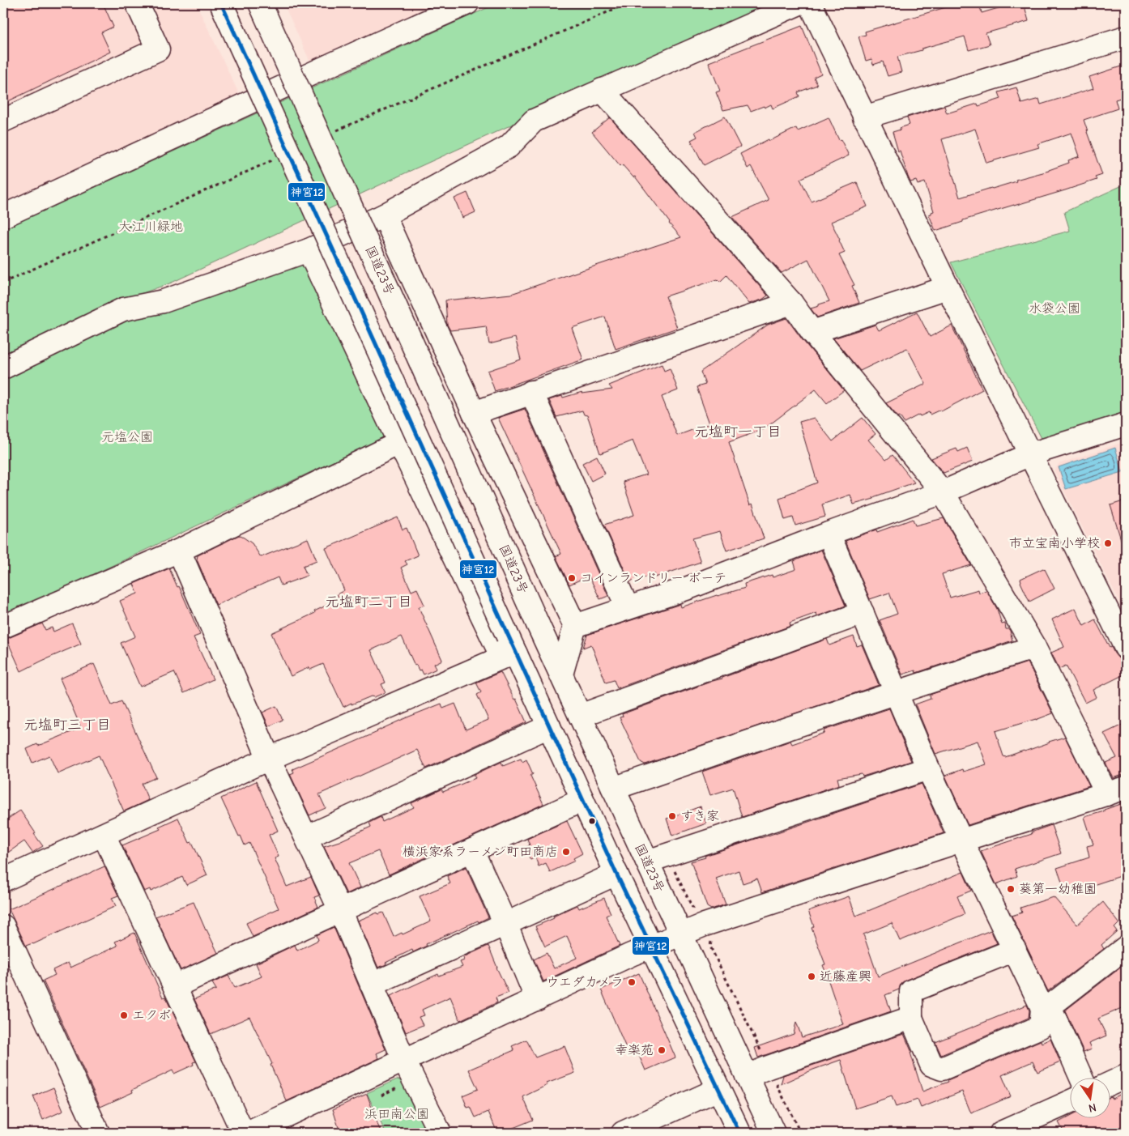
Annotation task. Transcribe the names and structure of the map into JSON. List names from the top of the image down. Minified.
{"streets":{"main road":["国道23号"]},"districts":["元塩町一丁目","元塩町二丁目","元塩町三丁目"],"parks":["大江川緑地","水袋公園","元塩公園","浜田南公園"],"places":["市立宝南小学校","コインランドリー ボーテ","すき家","横浜家系ラーメン町田商店","葵第一幼稚園","近藤産興","ウエダカメラ","エクボ","幸楽苑"],"lines":["transit line 神宮12"],"north":"bottom"}
